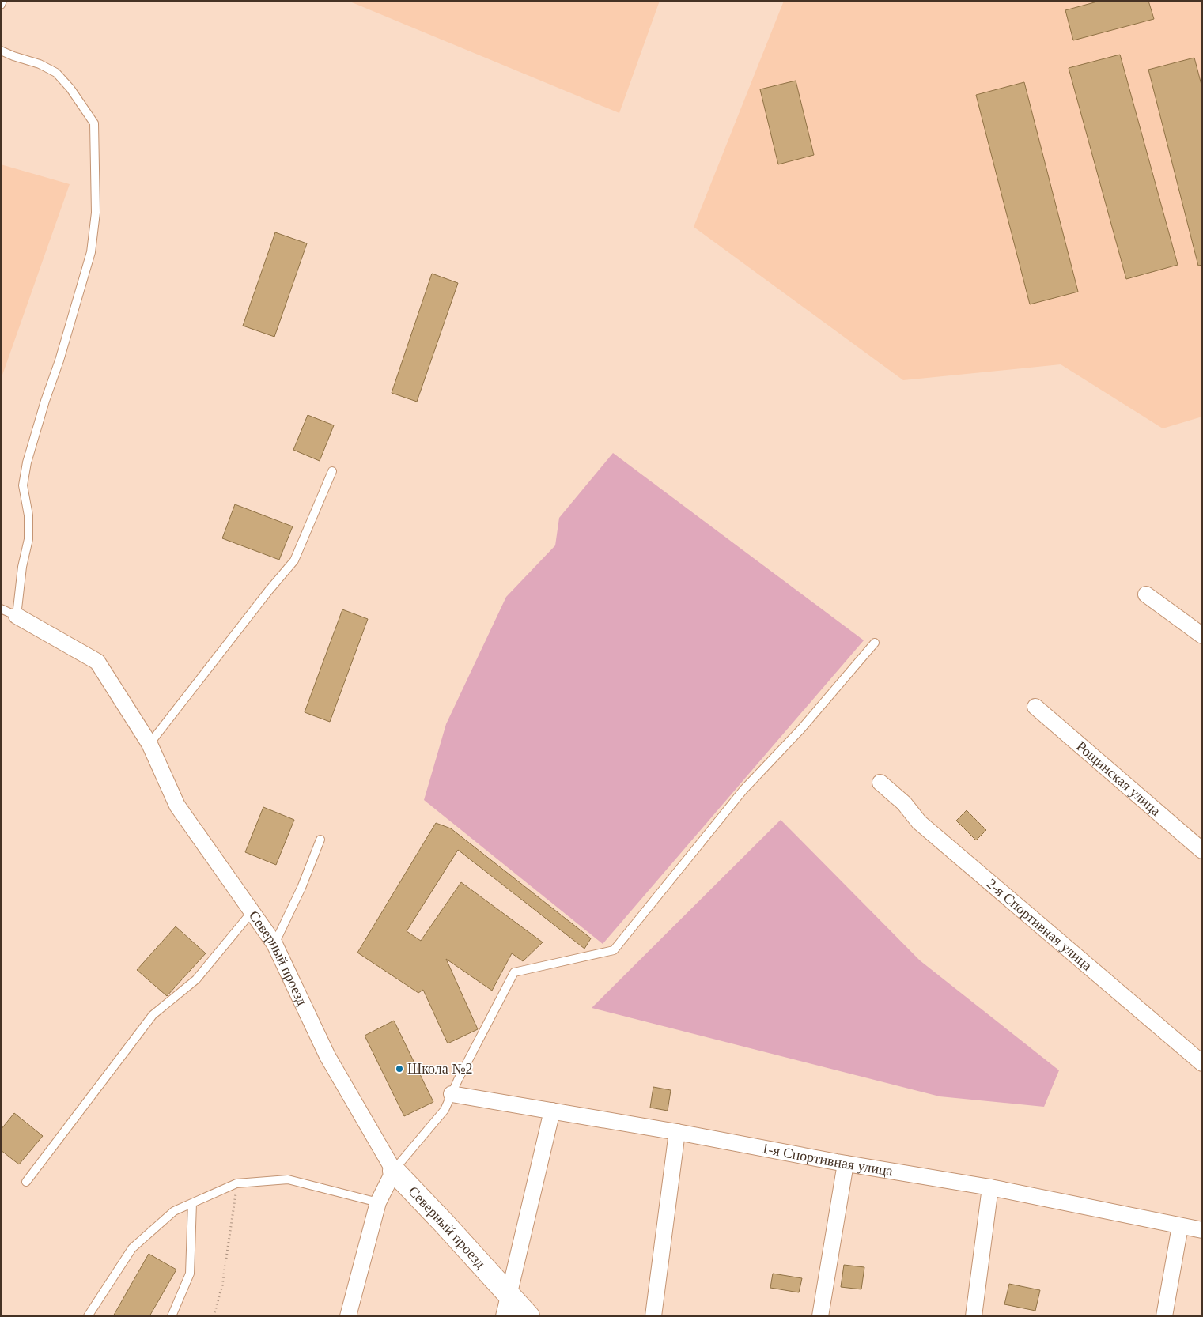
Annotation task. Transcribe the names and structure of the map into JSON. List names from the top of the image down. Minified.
{"streets":{"street":["Рощинская улица","2-я Спортивная улица","Северный проезд","1-я Спортивная улица"]},"places":["Школа №2"]}
